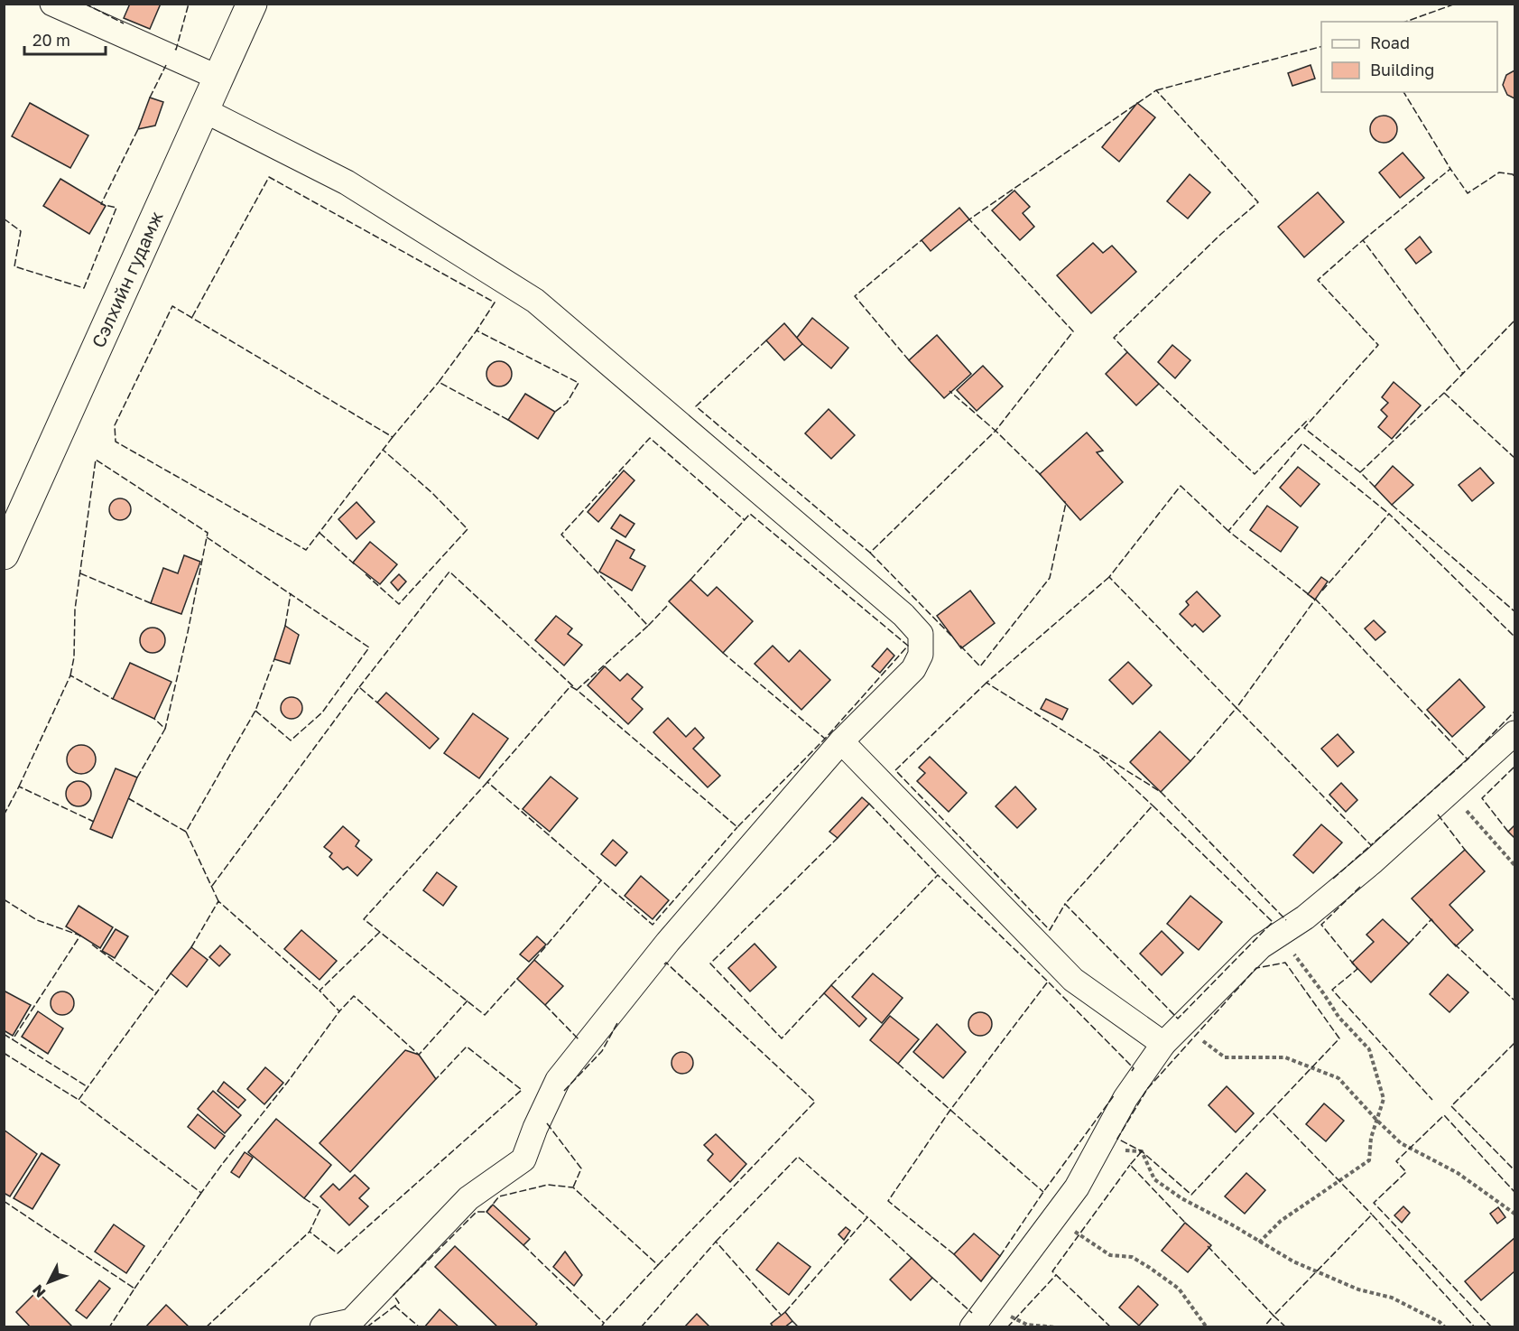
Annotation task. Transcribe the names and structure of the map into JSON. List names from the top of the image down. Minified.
{"streets":{"main road":["Сэлхийн гудамж"]},"legend":["Road","Building"],"scale_bar":"20 m","north":"bottom left"}
